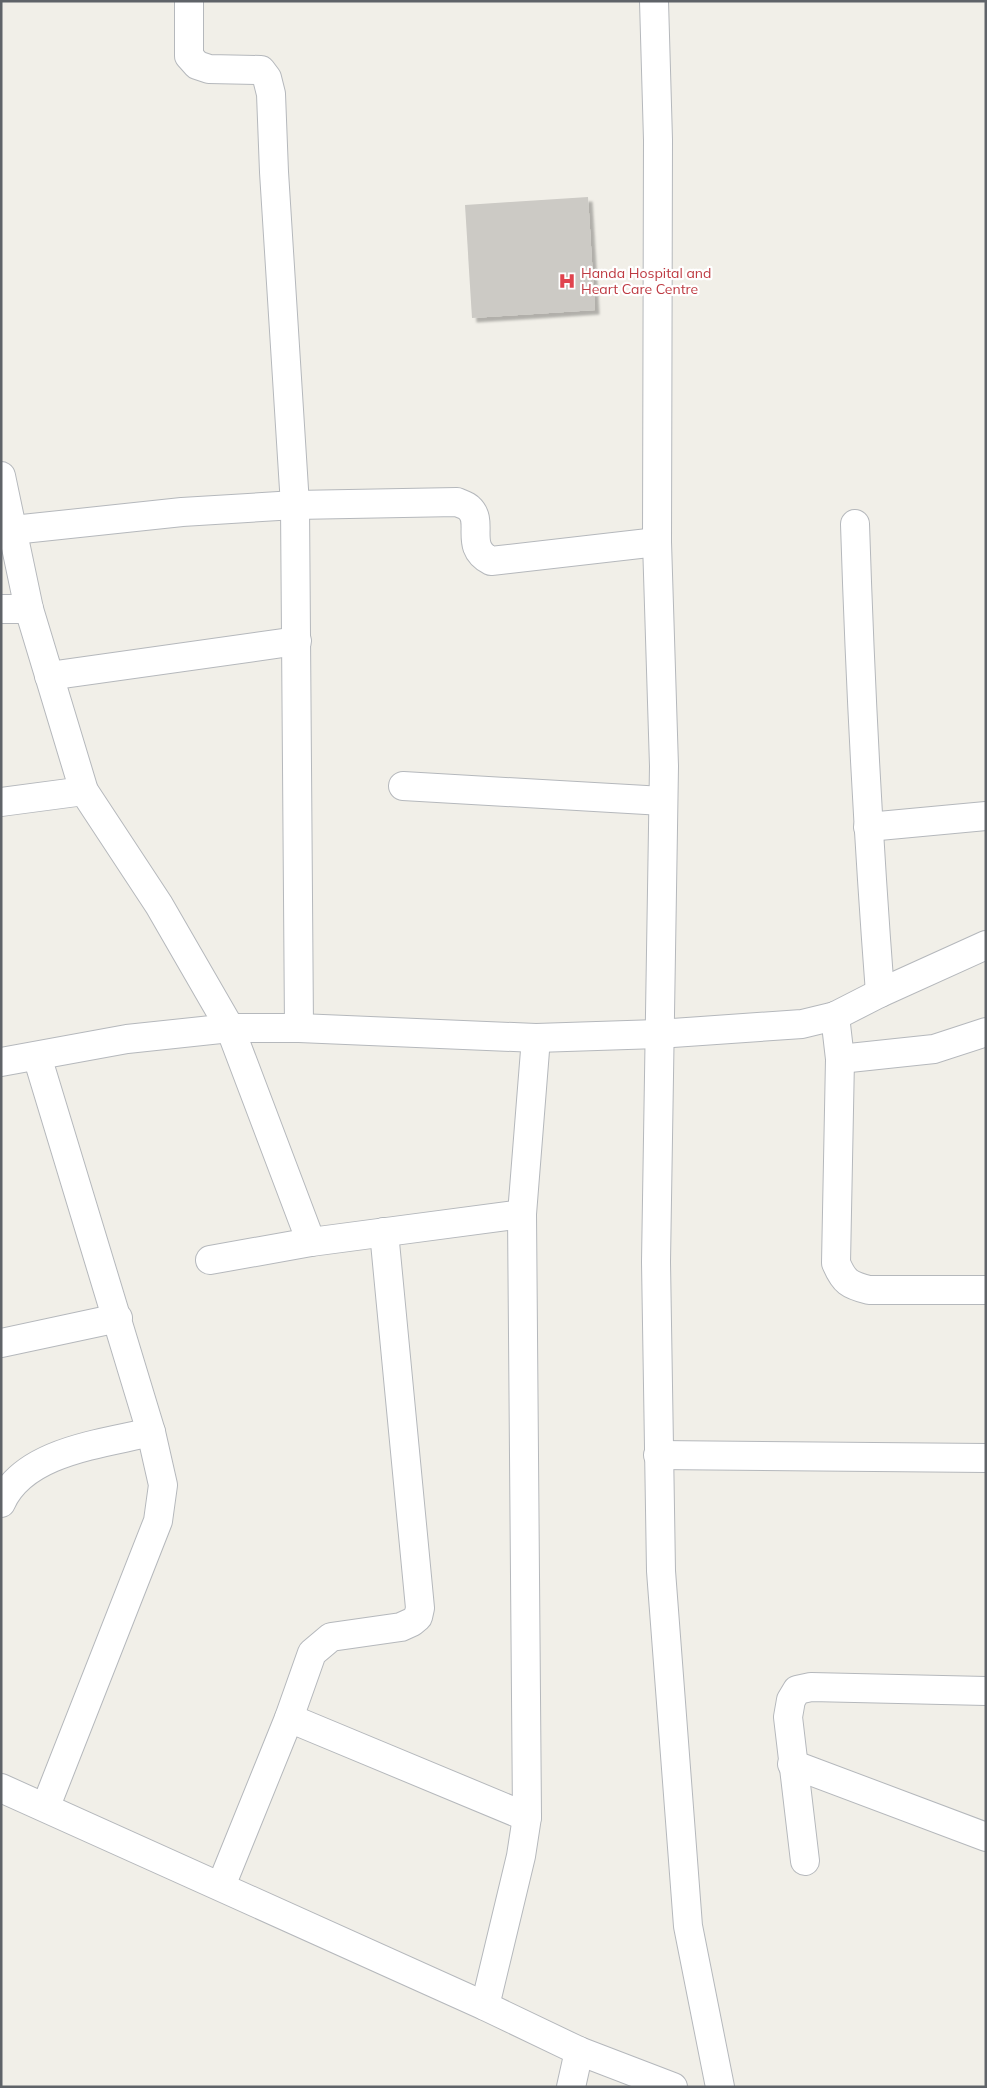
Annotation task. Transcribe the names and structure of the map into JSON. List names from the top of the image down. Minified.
{"places":{"hospital":["Handa Hospital and Heart Care Centre"]}}
